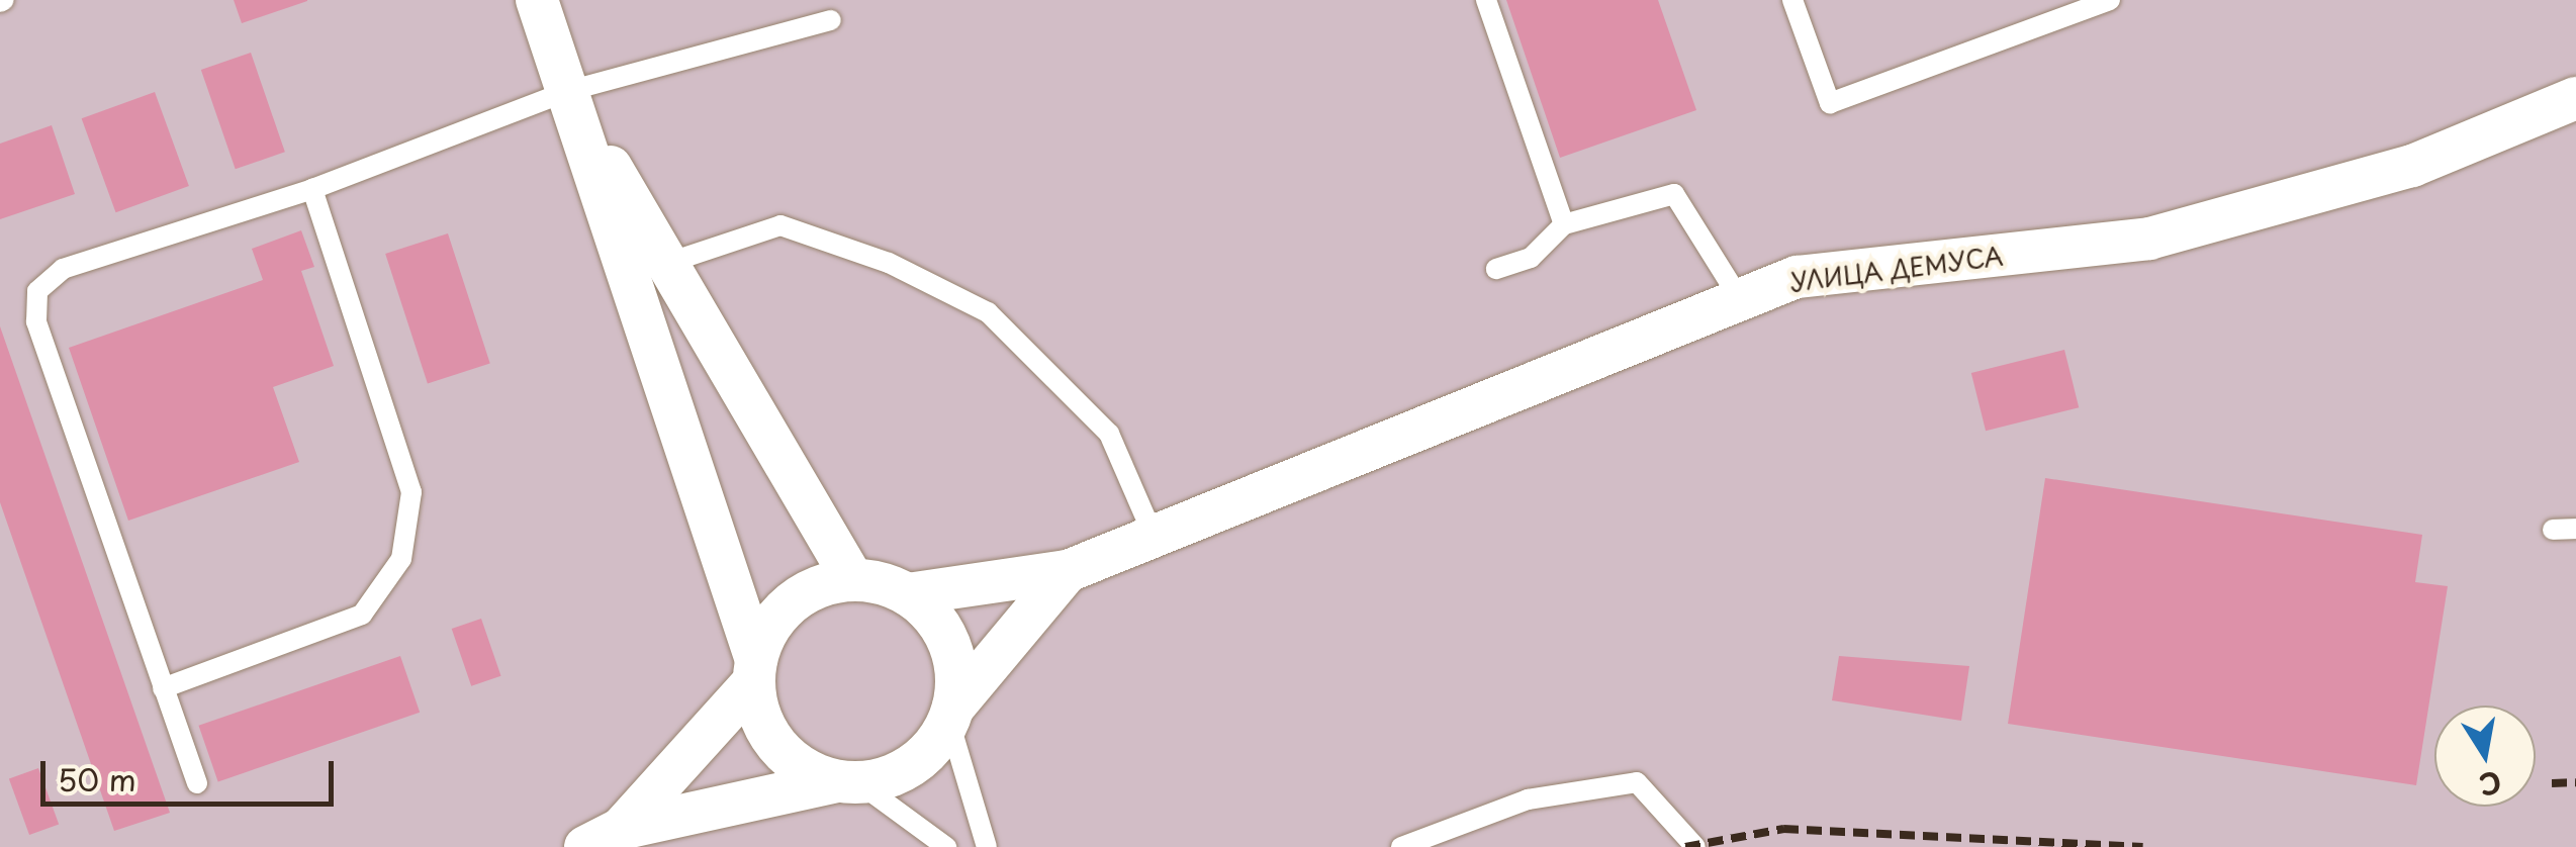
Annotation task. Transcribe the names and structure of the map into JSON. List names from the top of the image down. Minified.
{"streets":{"street":["УЛИЦА ДЕМУСА"]},"scale_bar":"50 m","north":"bottom"}
